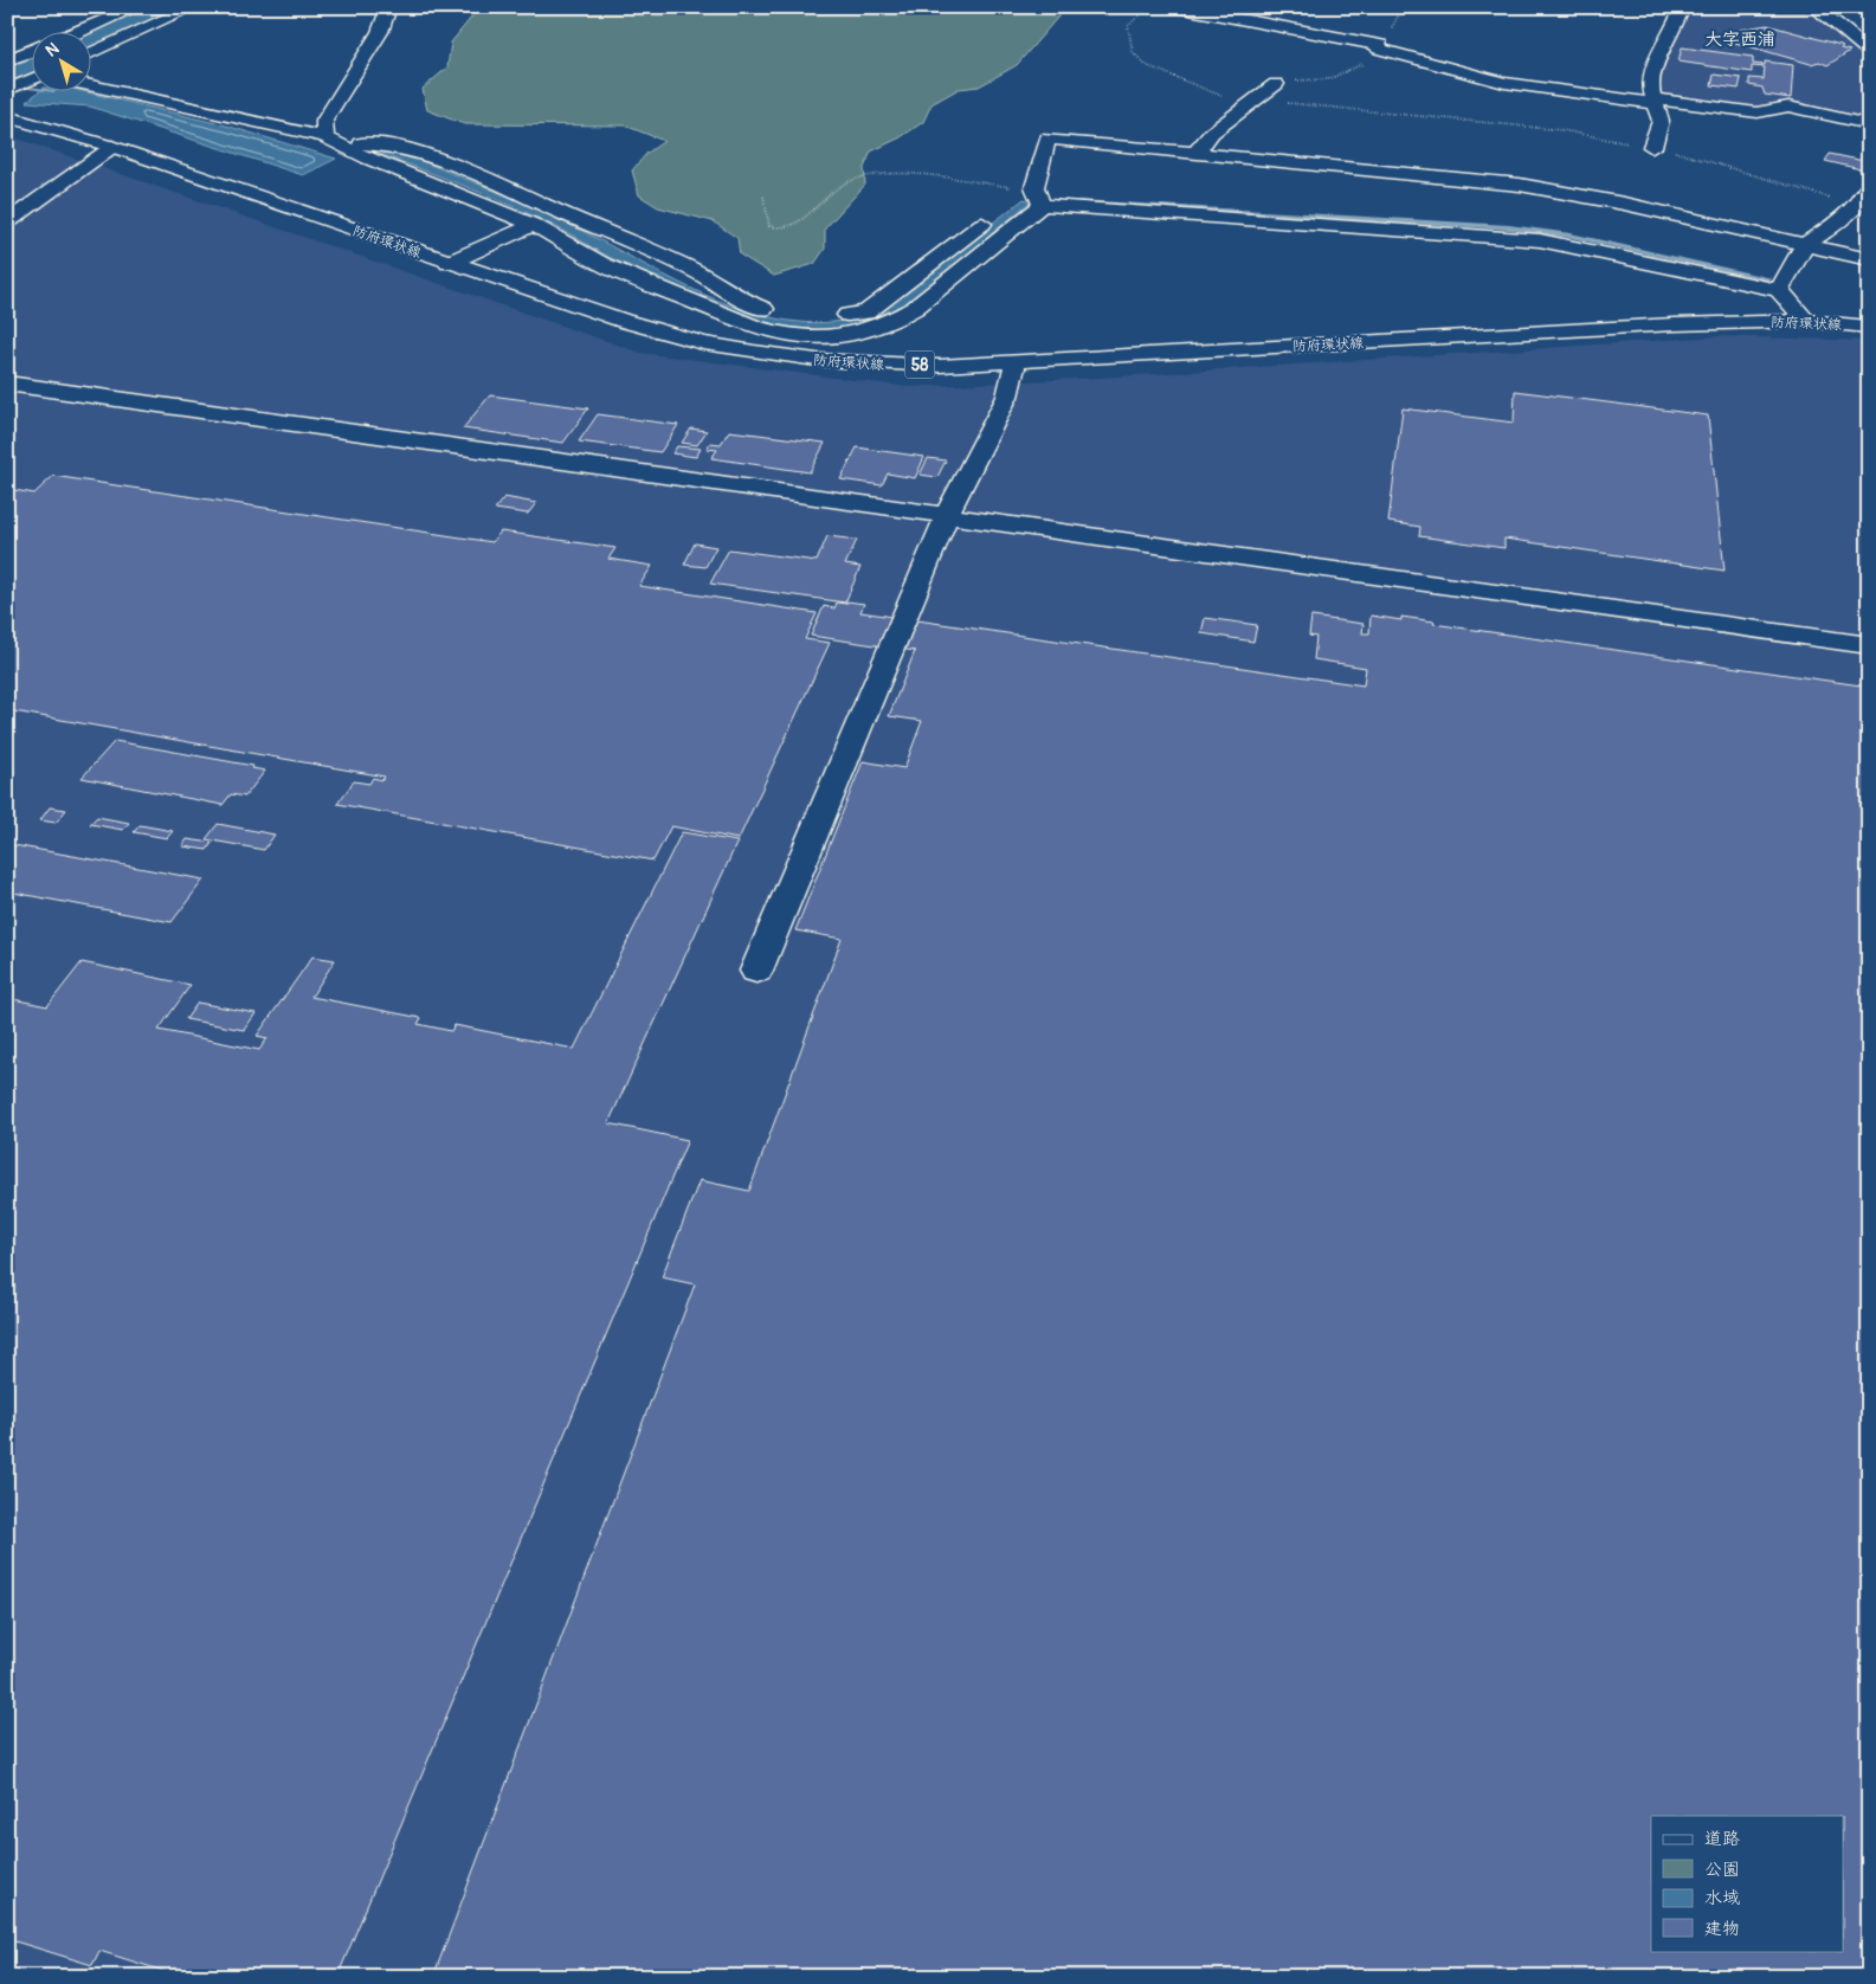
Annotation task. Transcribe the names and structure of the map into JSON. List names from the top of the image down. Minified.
{"streets":{"street":["防府環状線","58"]},"districts":["大字西浦"],"legend":["道路","公園","水域","建物"],"north":"top left"}
